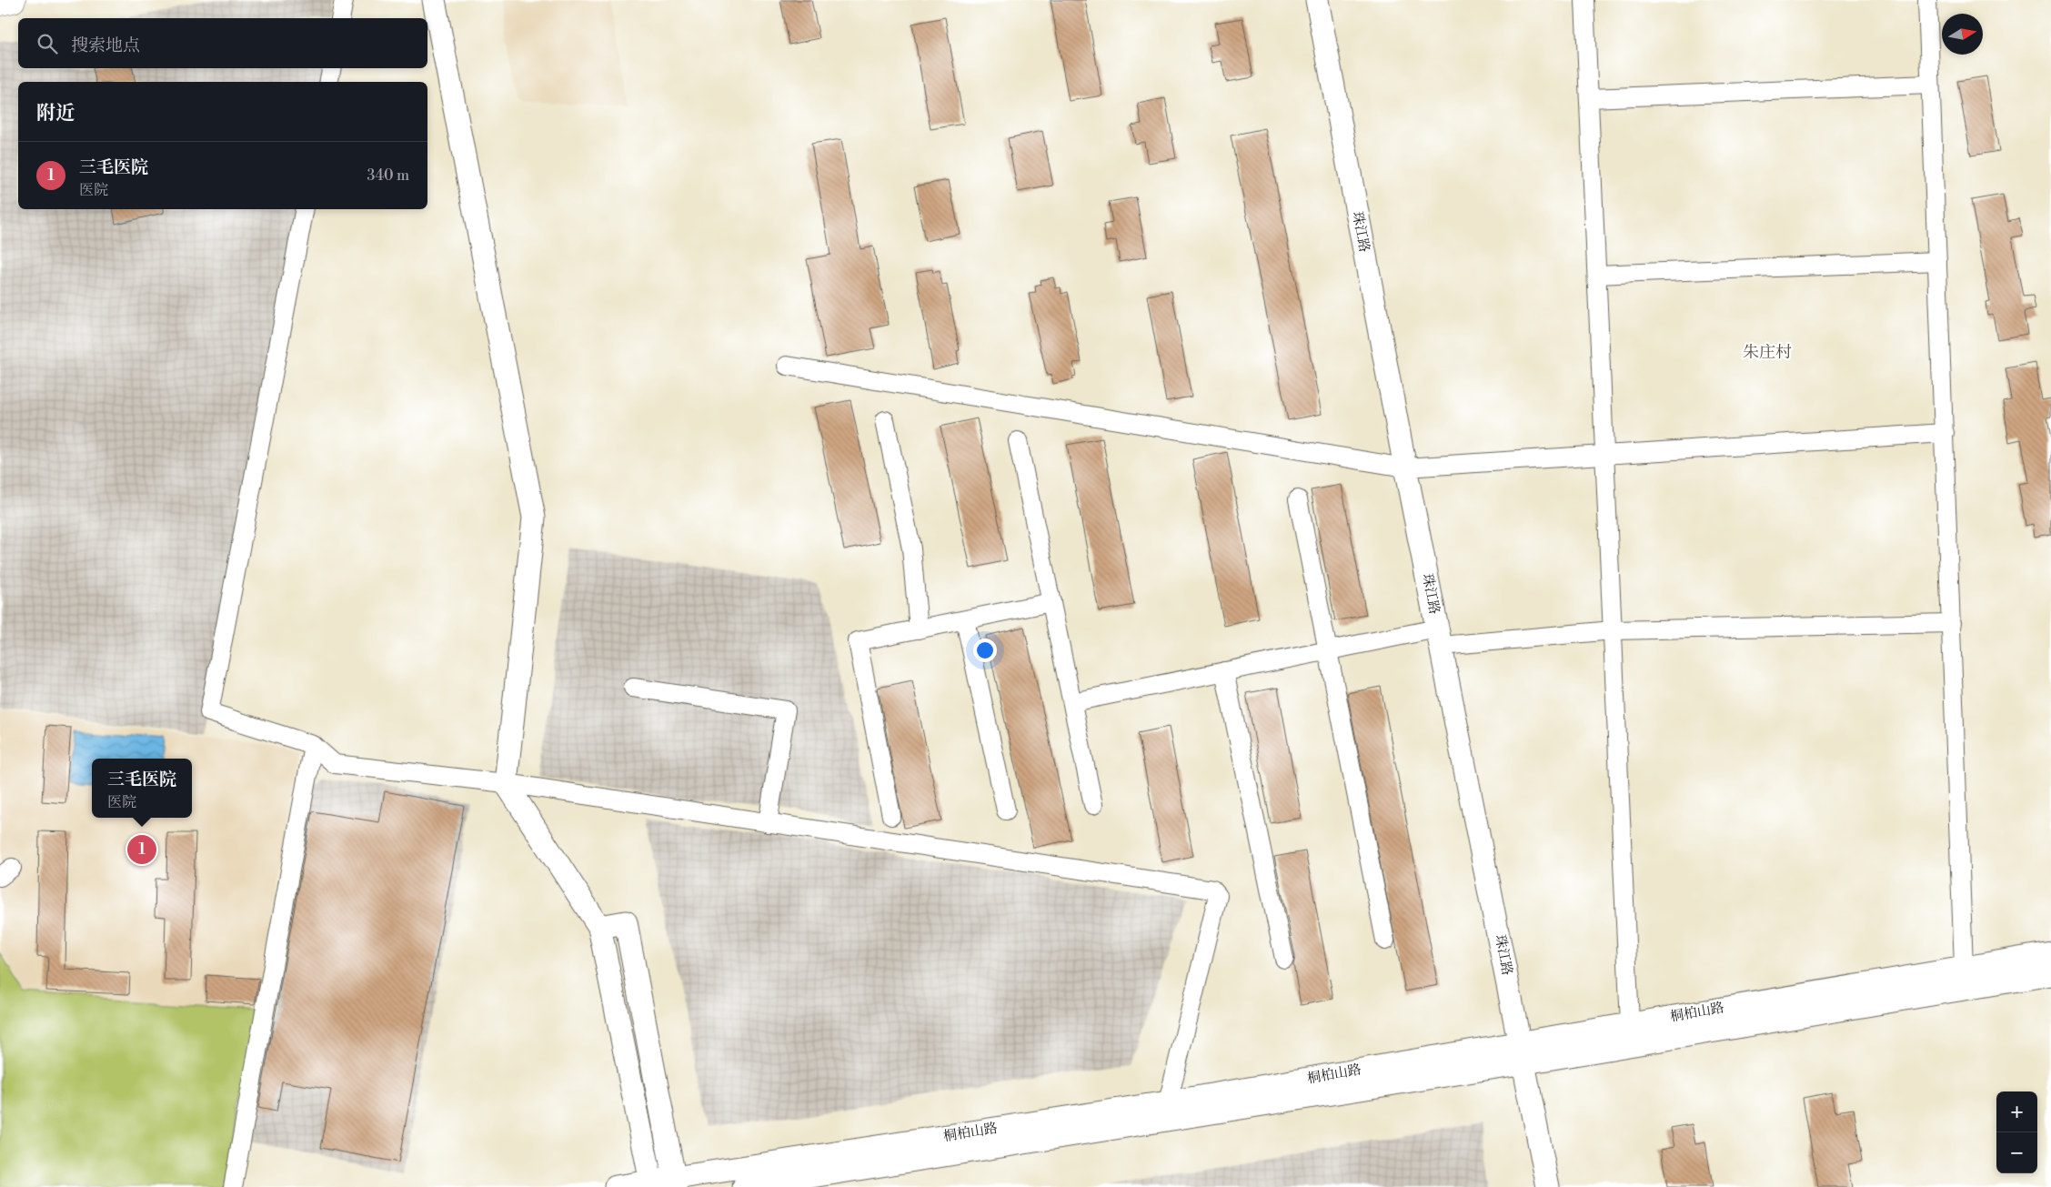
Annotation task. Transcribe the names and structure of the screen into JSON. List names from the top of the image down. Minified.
{"streets":{"street":["珠江路","桐柏山路"]},"crossings":[["珠江路","桐柏山路"]],"districts":["朱庄村"],"north":"right","page":{"search":"搜索地点","heading":"附近","list":[{"mark":"1","name":"三毛医院","note":"医院","value":"340 m"}],"popup":["三毛医院","医院"],"pins":"1","map_buttons":["+","−"]}}
